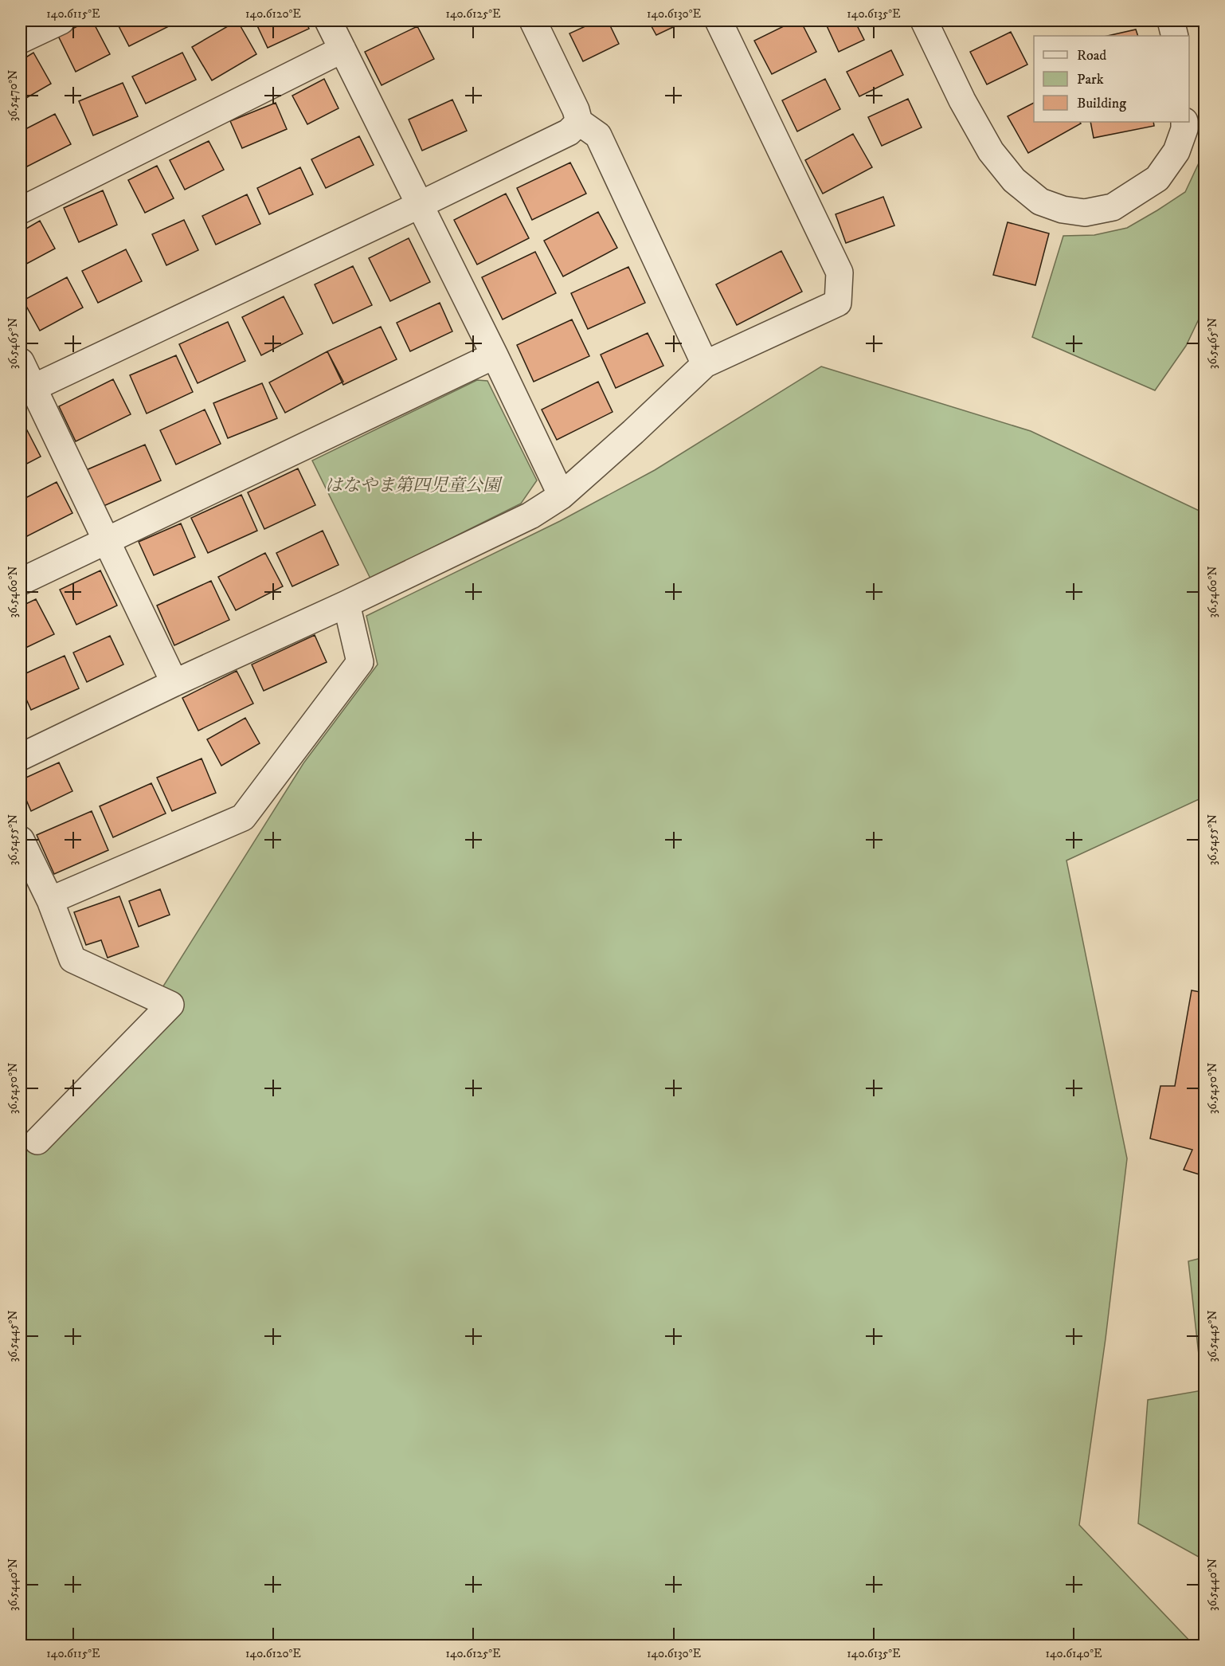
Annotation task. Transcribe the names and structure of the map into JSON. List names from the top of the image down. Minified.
{"parks":["はなやま第四児童公園"],"legend":["Road","Park","Building"],"coordinates":["140.6115°E","140.6120°E","140.6125°E","140.6130°E","140.6135°E","36.5470°N","36.5465°N","36.5460°N","36.5455°N","36.5450°N","36.5445°N","36.5440°N","140.6140°E"]}
